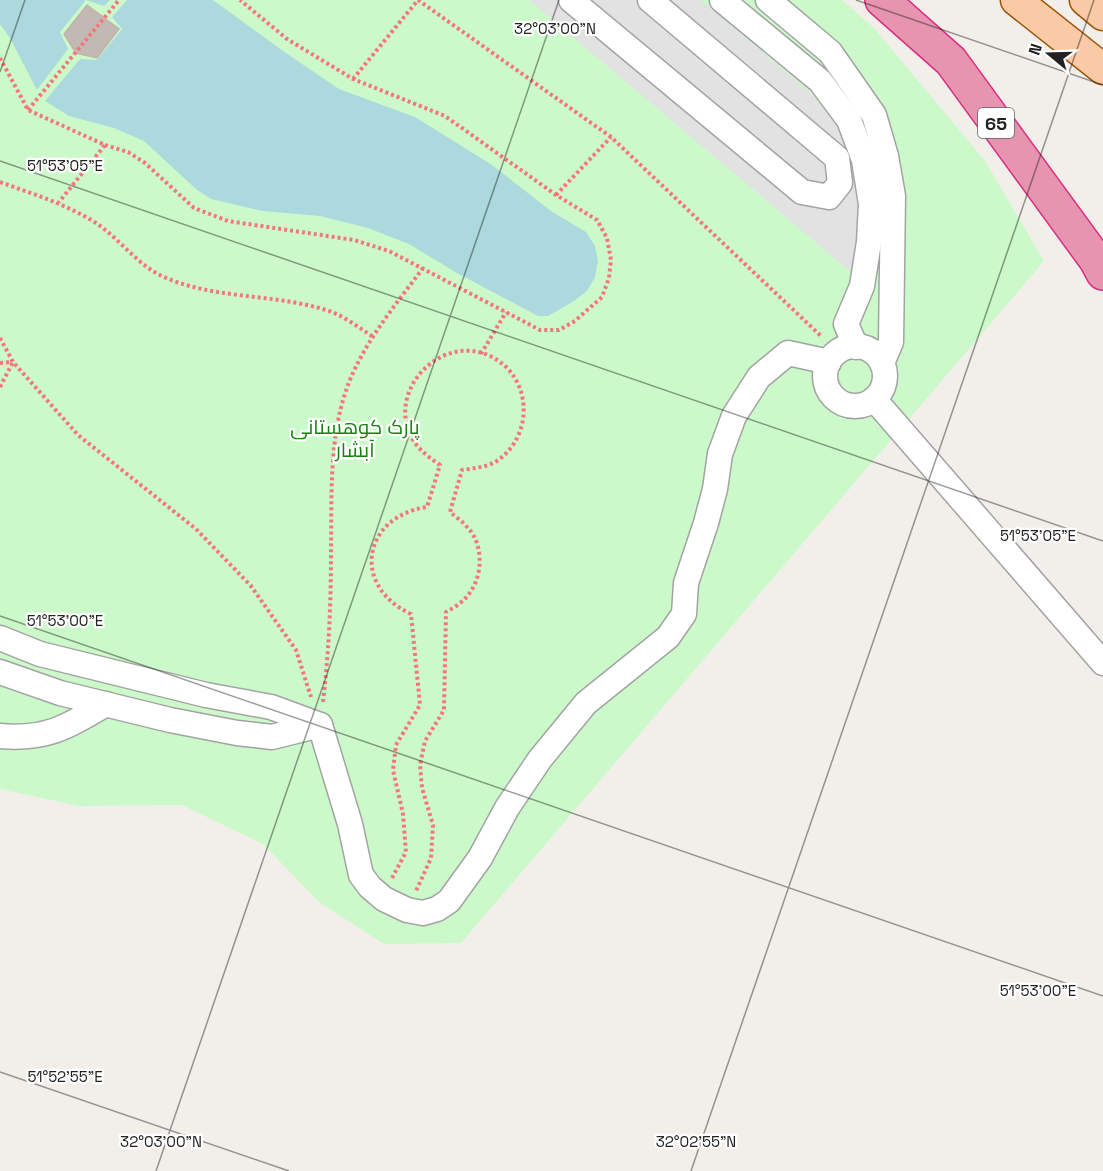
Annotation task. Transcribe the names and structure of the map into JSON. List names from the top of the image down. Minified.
{"streets":{"highway":["65"]},"parks":["پارک کوهستانی آبشار"],"north":"left","coordinates":["32°03'00\"N","51°53'05\"E","51°53'00\"E","51°52'55\"E","32°02'55\"N"]}
